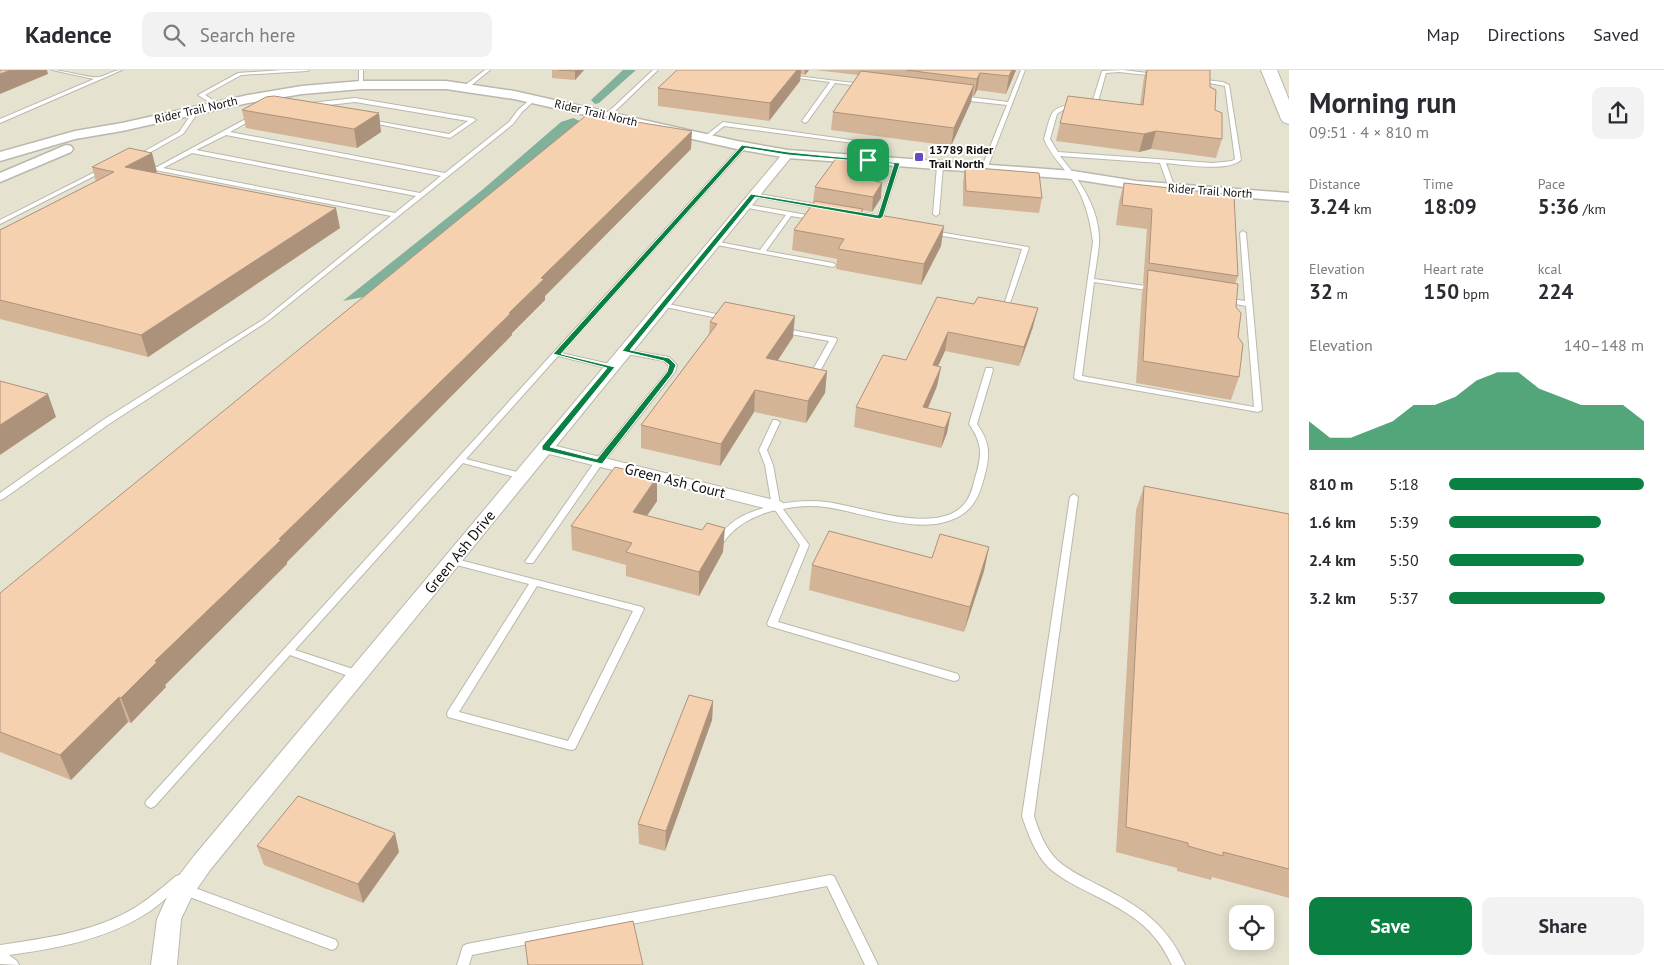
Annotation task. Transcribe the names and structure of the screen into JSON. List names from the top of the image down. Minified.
{"streets":{"street":["Rider Trail North","Green Ash Court","Green Ash Drive"]},"crossings":[["Rider Trail North","Green Ash Drive"],["Green Ash Court","Green Ash Drive"]],"places":{"transit":["13789 Rider Trail North"]},"page":{"header":"Kadence","search":"Search here","nav":["Map","Directions","Saved"],"heading":["Morning run","09:51 · 4 × 810 m"],"stats":[["Distance","3.24 km"],["Time","18:09"],["Pace","5:36 /km"],["Elevation","32 m"],["Heart rate","150 bpm"],["kcal","224"]],"chart":["Elevation","140–148 m"],"list":[{"name":"810 m","note":"5:18"},{"name":"1.6 km","note":"5:39"},{"name":"2.4 km","note":"5:50"},{"name":"3.2 km","note":"5:37"}],"buttons":["Save","Share"]}}
